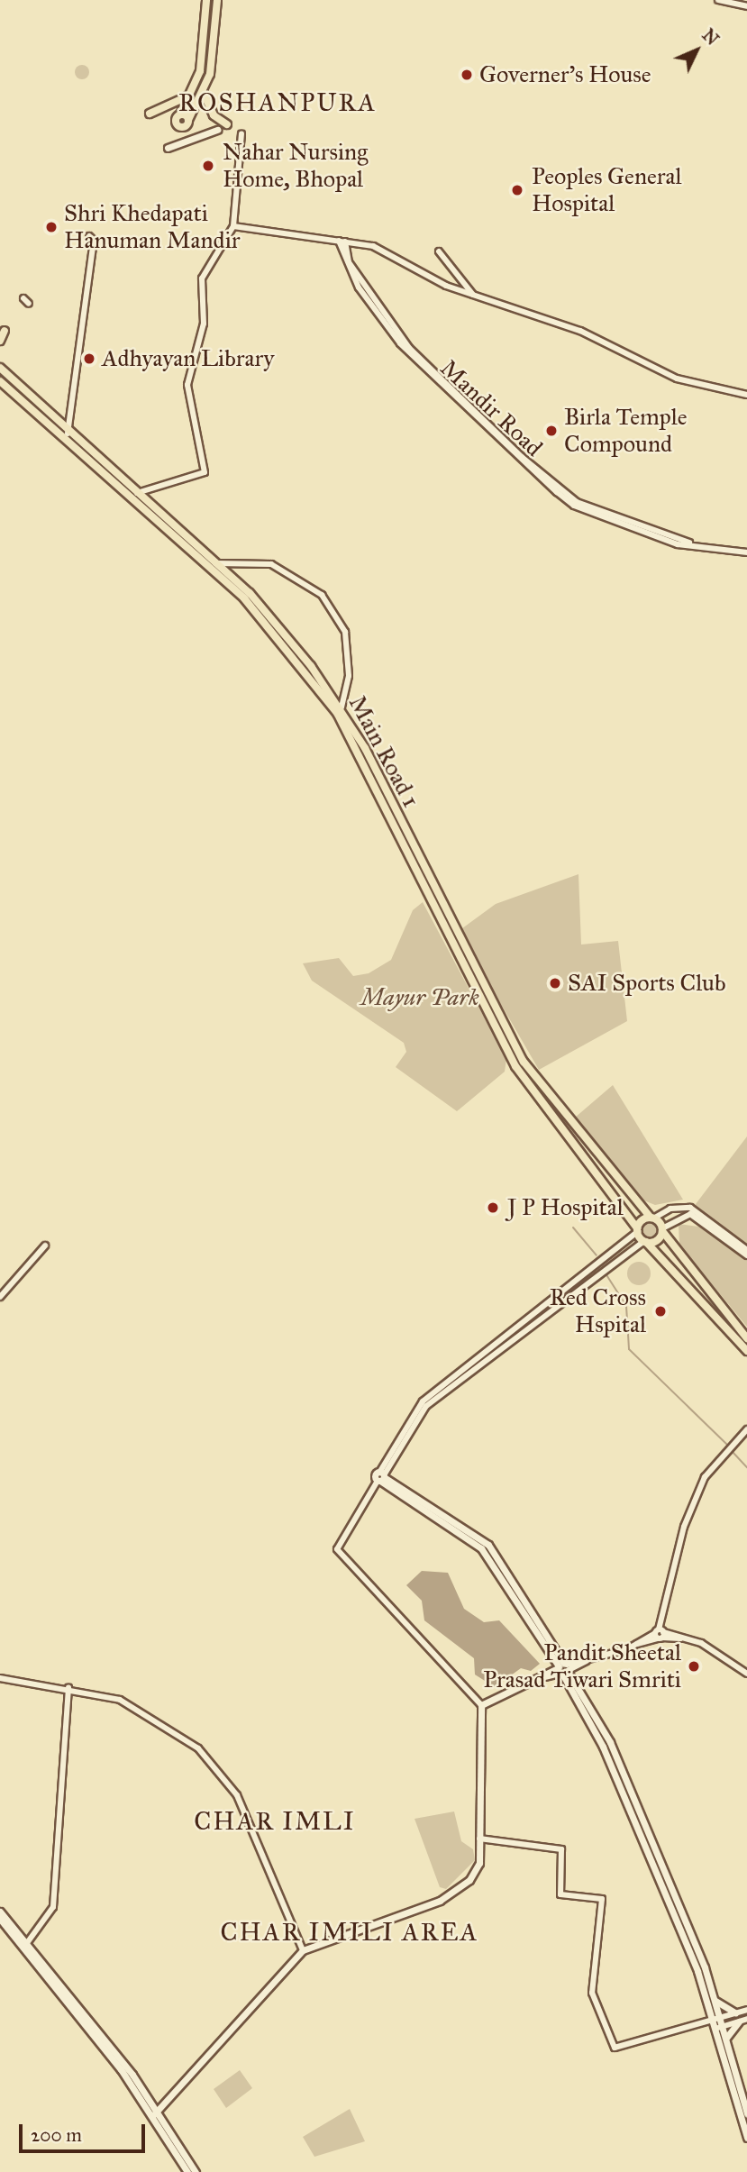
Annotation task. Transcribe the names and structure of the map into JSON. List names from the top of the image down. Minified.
{"streets":{"main road":["Main Road 1"],"street":["Mandir Road"]},"districts":["ROSHANPURA","CHAR IMLI","CHAR IMILI AREA"],"parks":["Mayur Park"],"places":["Governer's House","Nahar Nursing Home, Bhopal","Peoples General Hospital","Shri Khedapati Hanuman Mandir","Adhyayan Library","Birla Temple Compound","SAI Sports Club","J P Hospital","Red Cross Hspital","Pandit Sheetal Prasad Tiwari Smriti"],"scale_bar":"200 m","north":"top right"}
